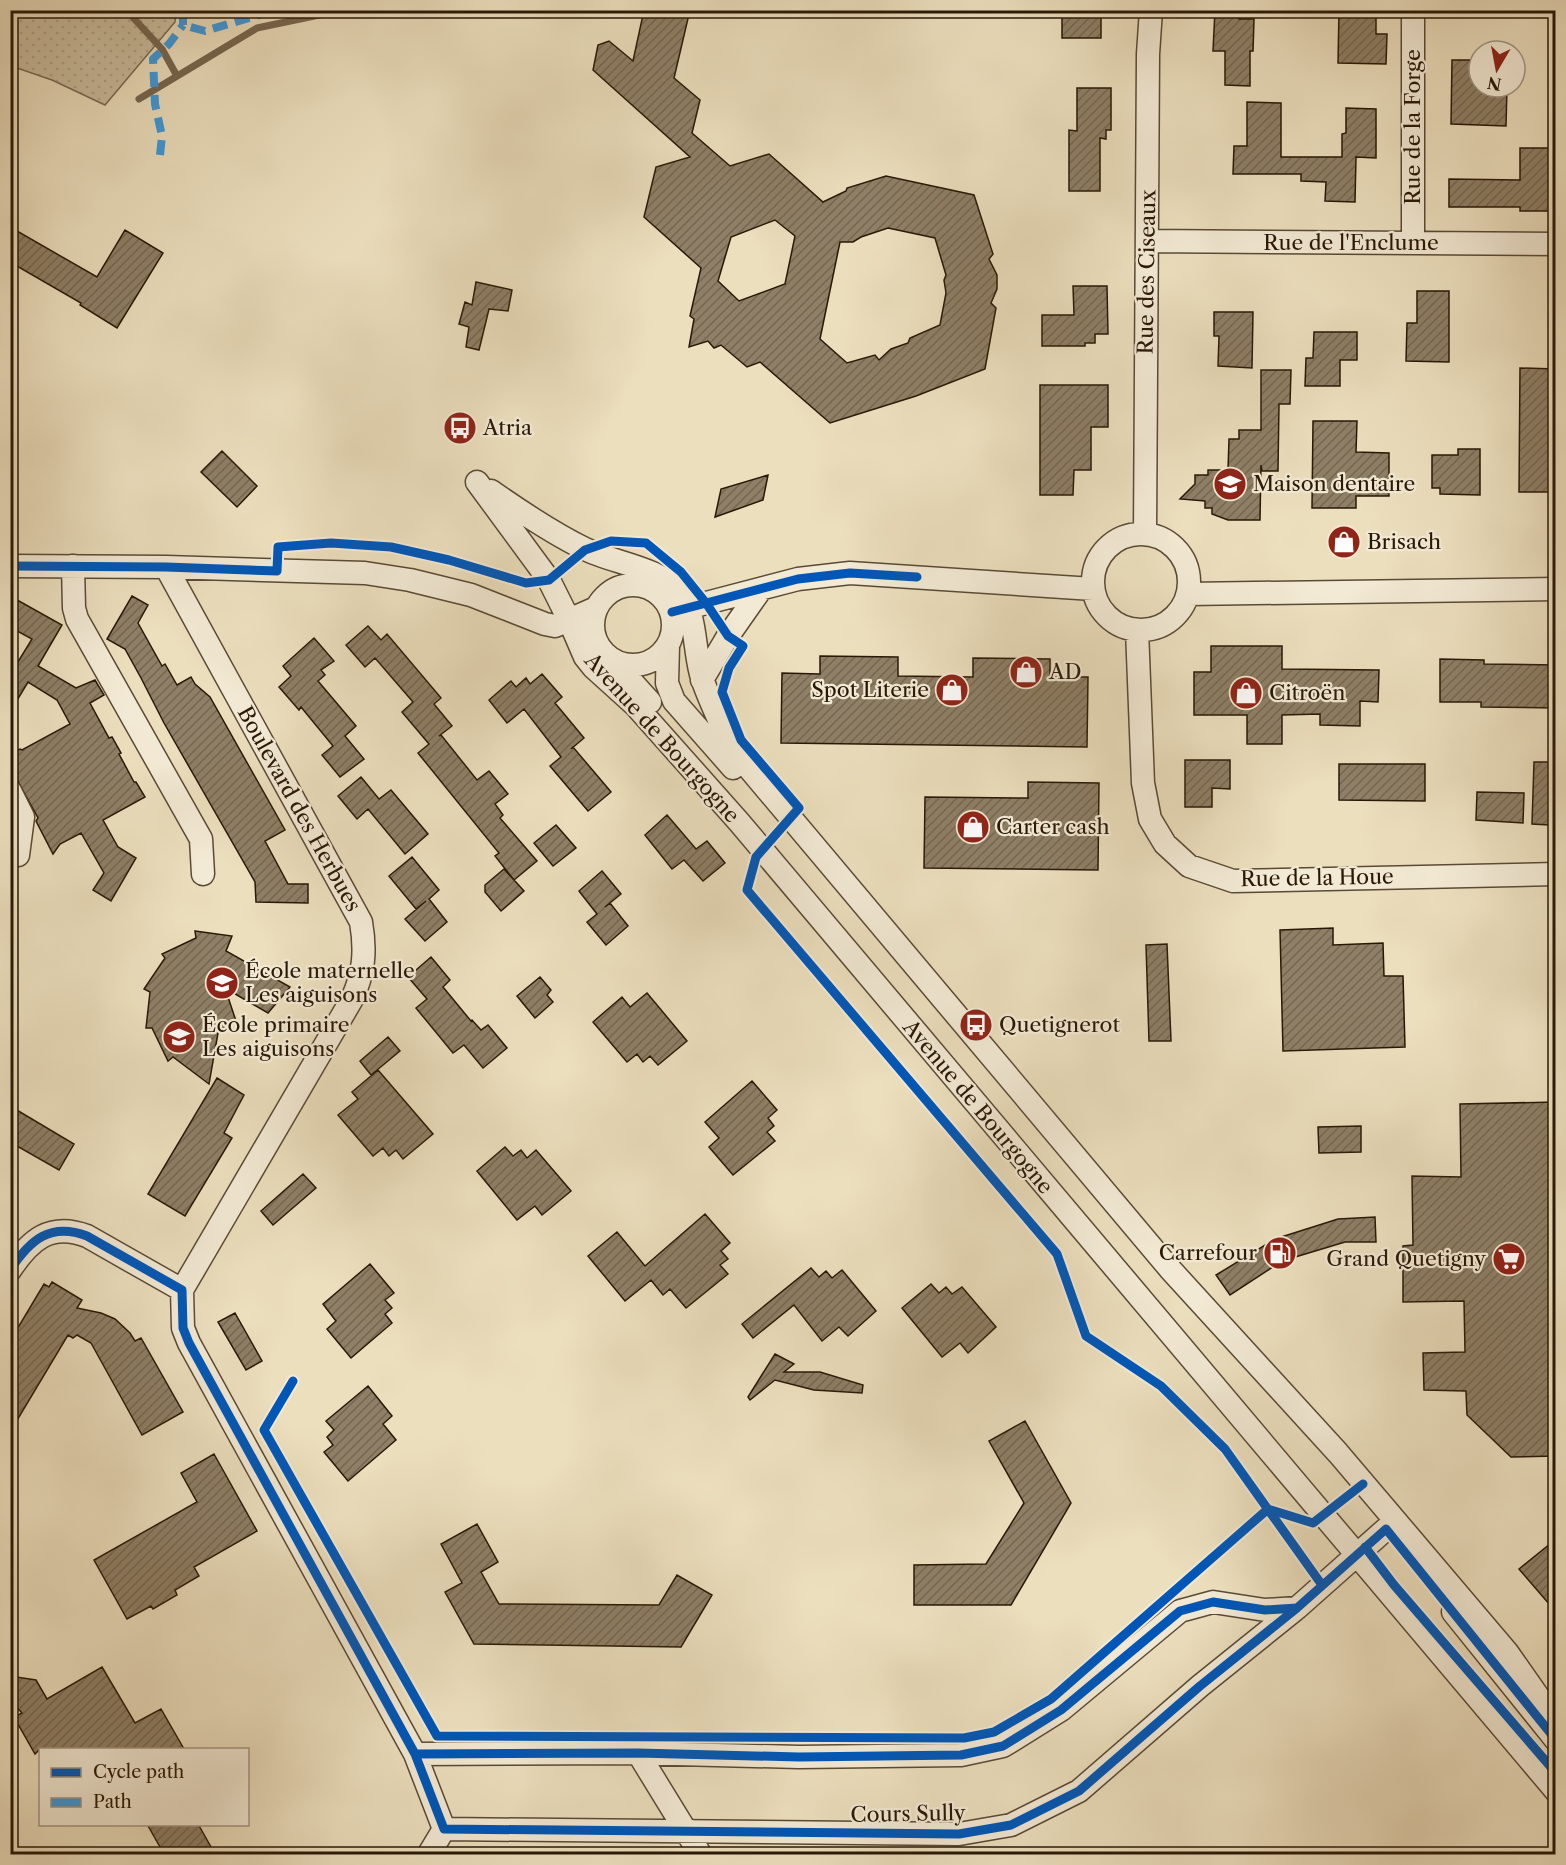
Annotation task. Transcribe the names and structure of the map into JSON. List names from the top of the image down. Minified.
{"streets":{"street":["Rue de la Forge","Rue de l'Enclume","Rue des Ciseaux","Avenue de Bourgogne","Boulevard des Herbues","Rue de la Houe","Cours Sully"]},"crossings":[["Rue de la Forge","Rue de l'Enclume"],["Rue de l'Enclume","Rue des Ciseaux"],["Rue des Ciseaux","Rue de la Houe"],["Avenue de Bourgogne","Cours Sully"]],"places":{"bus stop":["Atria","Quetignerot"],"school or university":["Maison dentaire","École maternelle Les aiguisons","École primaire Les aiguisons"],"shop":["Brisach","AD","Spot Literie","Citroën","Carter cash"],"fuel station":["Carrefour"],"supermarket":["Grand Quetigny"]},"legend":["Cycle path","Path"],"north":"bottom"}
